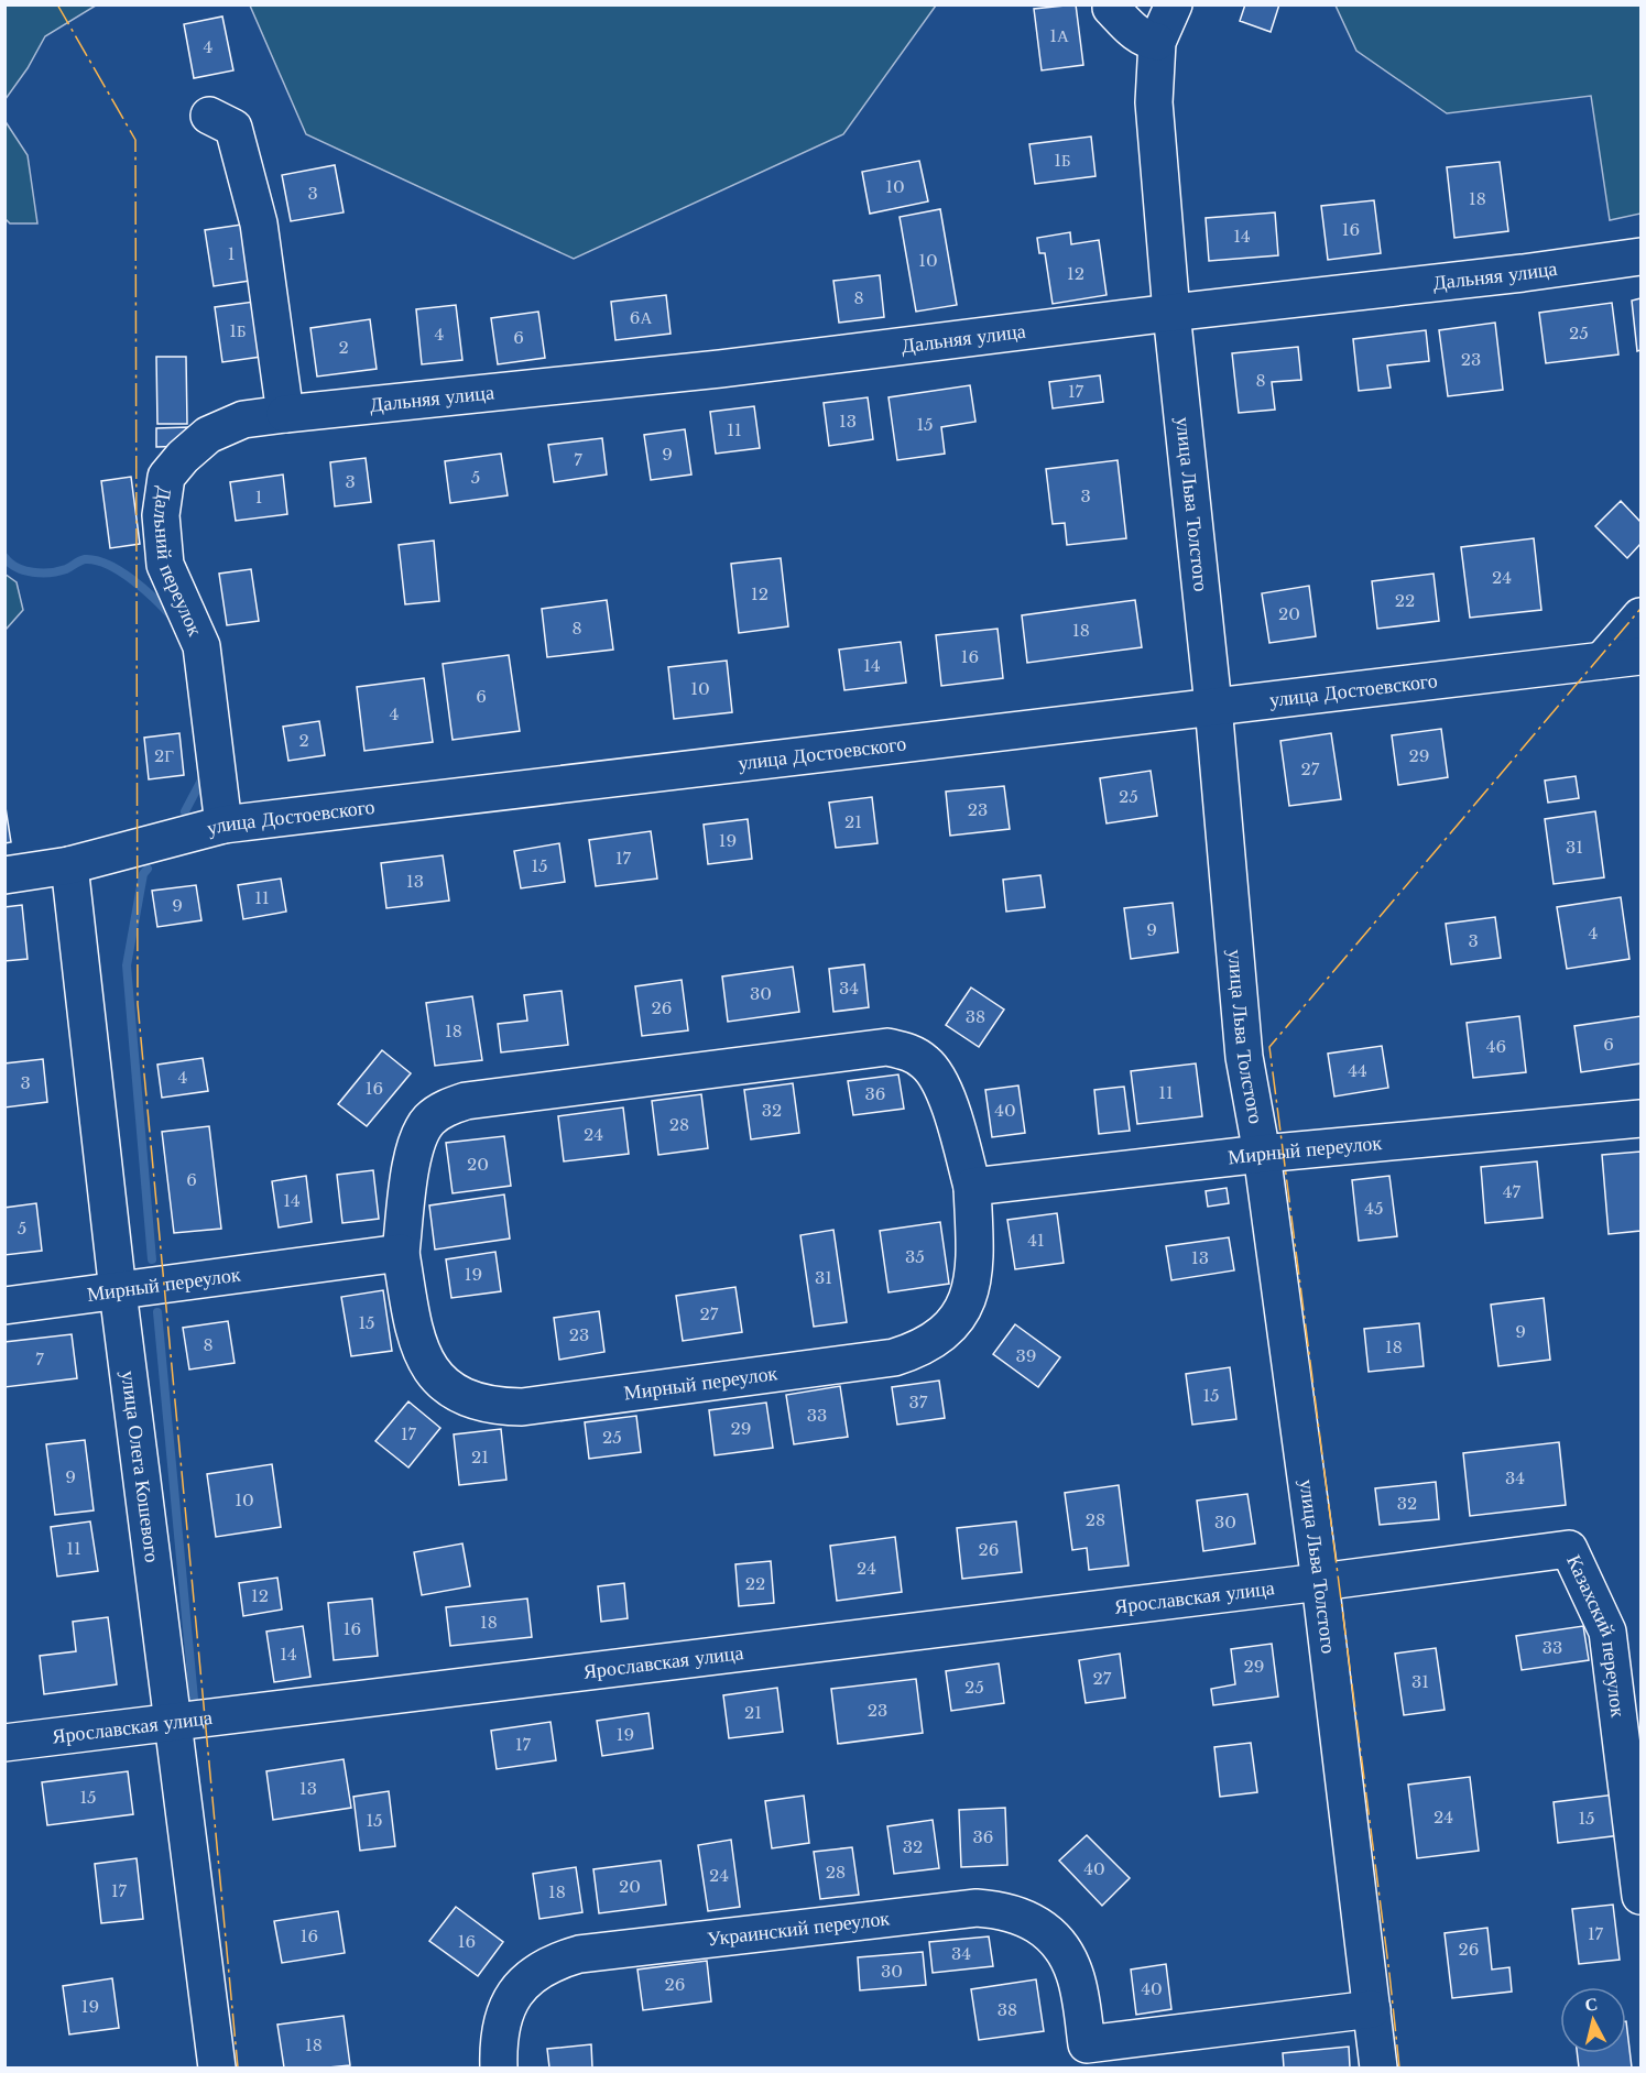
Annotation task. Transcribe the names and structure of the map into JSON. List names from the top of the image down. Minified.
{"streets":{"street":["Дальняя улица","улица Льва Толстого","Дальний переулок","улица Достоевского","Мирный переулок","улица Олега Кошевого","Ярославская улица","Казахский переулок","Украинский переулок"]},"crossings":[["Дальняя улица","улица Льва Толстого"],["Дальняя улица","Дальний переулок"],["улица Льва Толстого","улица Достоевского"],["улица Льва Толстого","Мирный переулок"],["улица Льва Толстого","Ярославская улица"],["улица Льва Толстого","Казахский переулок"],["улица Льва Толстого","Украинский переулок"],["Дальний переулок","улица Достоевского"],["улица Достоевского","улица Олега Кошевого"],["Мирный переулок","улица Олега Кошевого"],["улица Олега Кошевого","Ярославская улица"],["Ярославская улица","Казахский переулок"]],"house_numbers":["1А","4","1Б","10","3","18","16","14","1","10","12","8","6А","1Б","25","4","6","2","23","8","17","13","15","11","9","7","5","3","3","1","24","12","22","20","8","18","16","14","10","6","4","2","2Г","29","27","25","23","21","19","31","17","15","13","11","9","9","4","3","34","30","26","38","18","6","46","44","4","3","16","11","36","32","40","28","24","20","6","47","14","45","5","41","35","13","19","31","27","15","9","23","8","18","39","7","15","37","33","29","17","25","21","9","34","10","32","28","30","11","26","24","22","12","18","16","33","14","29","27","31","25","23","21","19","17","13","15","24","15","15","36","32","40","28","24","20","17","18","17","16","16","26","34","30","26","40","19","38","18"],"north":"top"}
